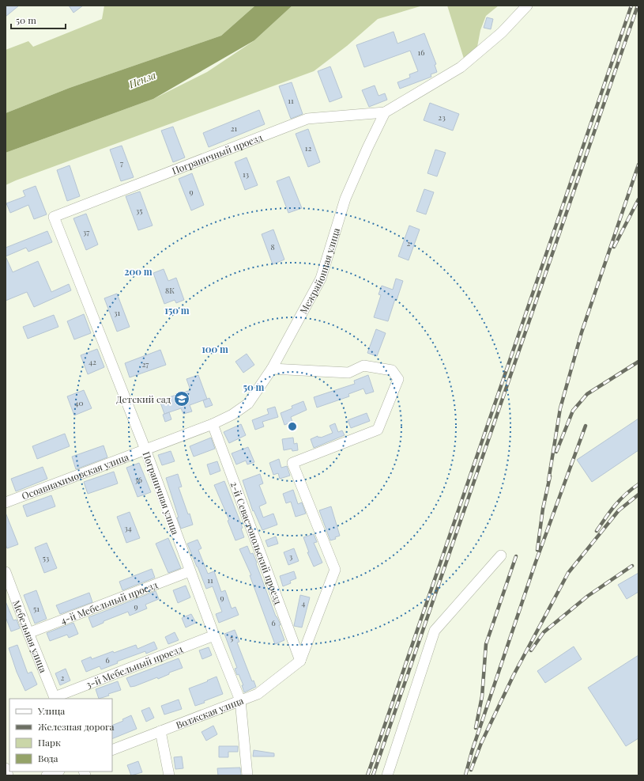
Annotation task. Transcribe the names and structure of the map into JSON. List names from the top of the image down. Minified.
{"streets":{"street":["Пограничный проезд","Межрайонная улица","Осоавиахимовская улица","Пограничная улица","2-й Севастопольский проезд","4-й Мебельный проезд","Мебельная улица","3-й Мебельный проезд","Волжская улица"]},"crossings":[["Пограничный проезд","Межрайонная улица"],["Пограничный проезд","Пограничная улица"],["Межрайонная улица","Осоавиахимовская улица"],["Осоавиахимовская улица","Пограничная улица"],["Осоавиахимовская улица","2-й Севастопольский проезд"],["Пограничная улица","4-й Мебельный проезд"],["Пограничная улица","3-й Мебельный проезд"],["Пограничная улица","Волжская улица"],["2-й Севастопольский проезд","Волжская улица"],["4-й Мебельный проезд","Мебельная улица"],["Мебельная улица","3-й Мебельный проезд"]],"water":["Пенза"],"places":{"school or university":["Детский сад"]},"house_numbers":["16","11","23","21","12","7","13","9","35","37","2","8","8К","31","42","27","40","36","34","3","53","11","9","4","9","51","6","5","6","2"],"legend":["Улица","Железная дорога","Парк","Вода"],"scale_bar":"50 m","rings":["200 m","150 m","100 m","50 m"]}
